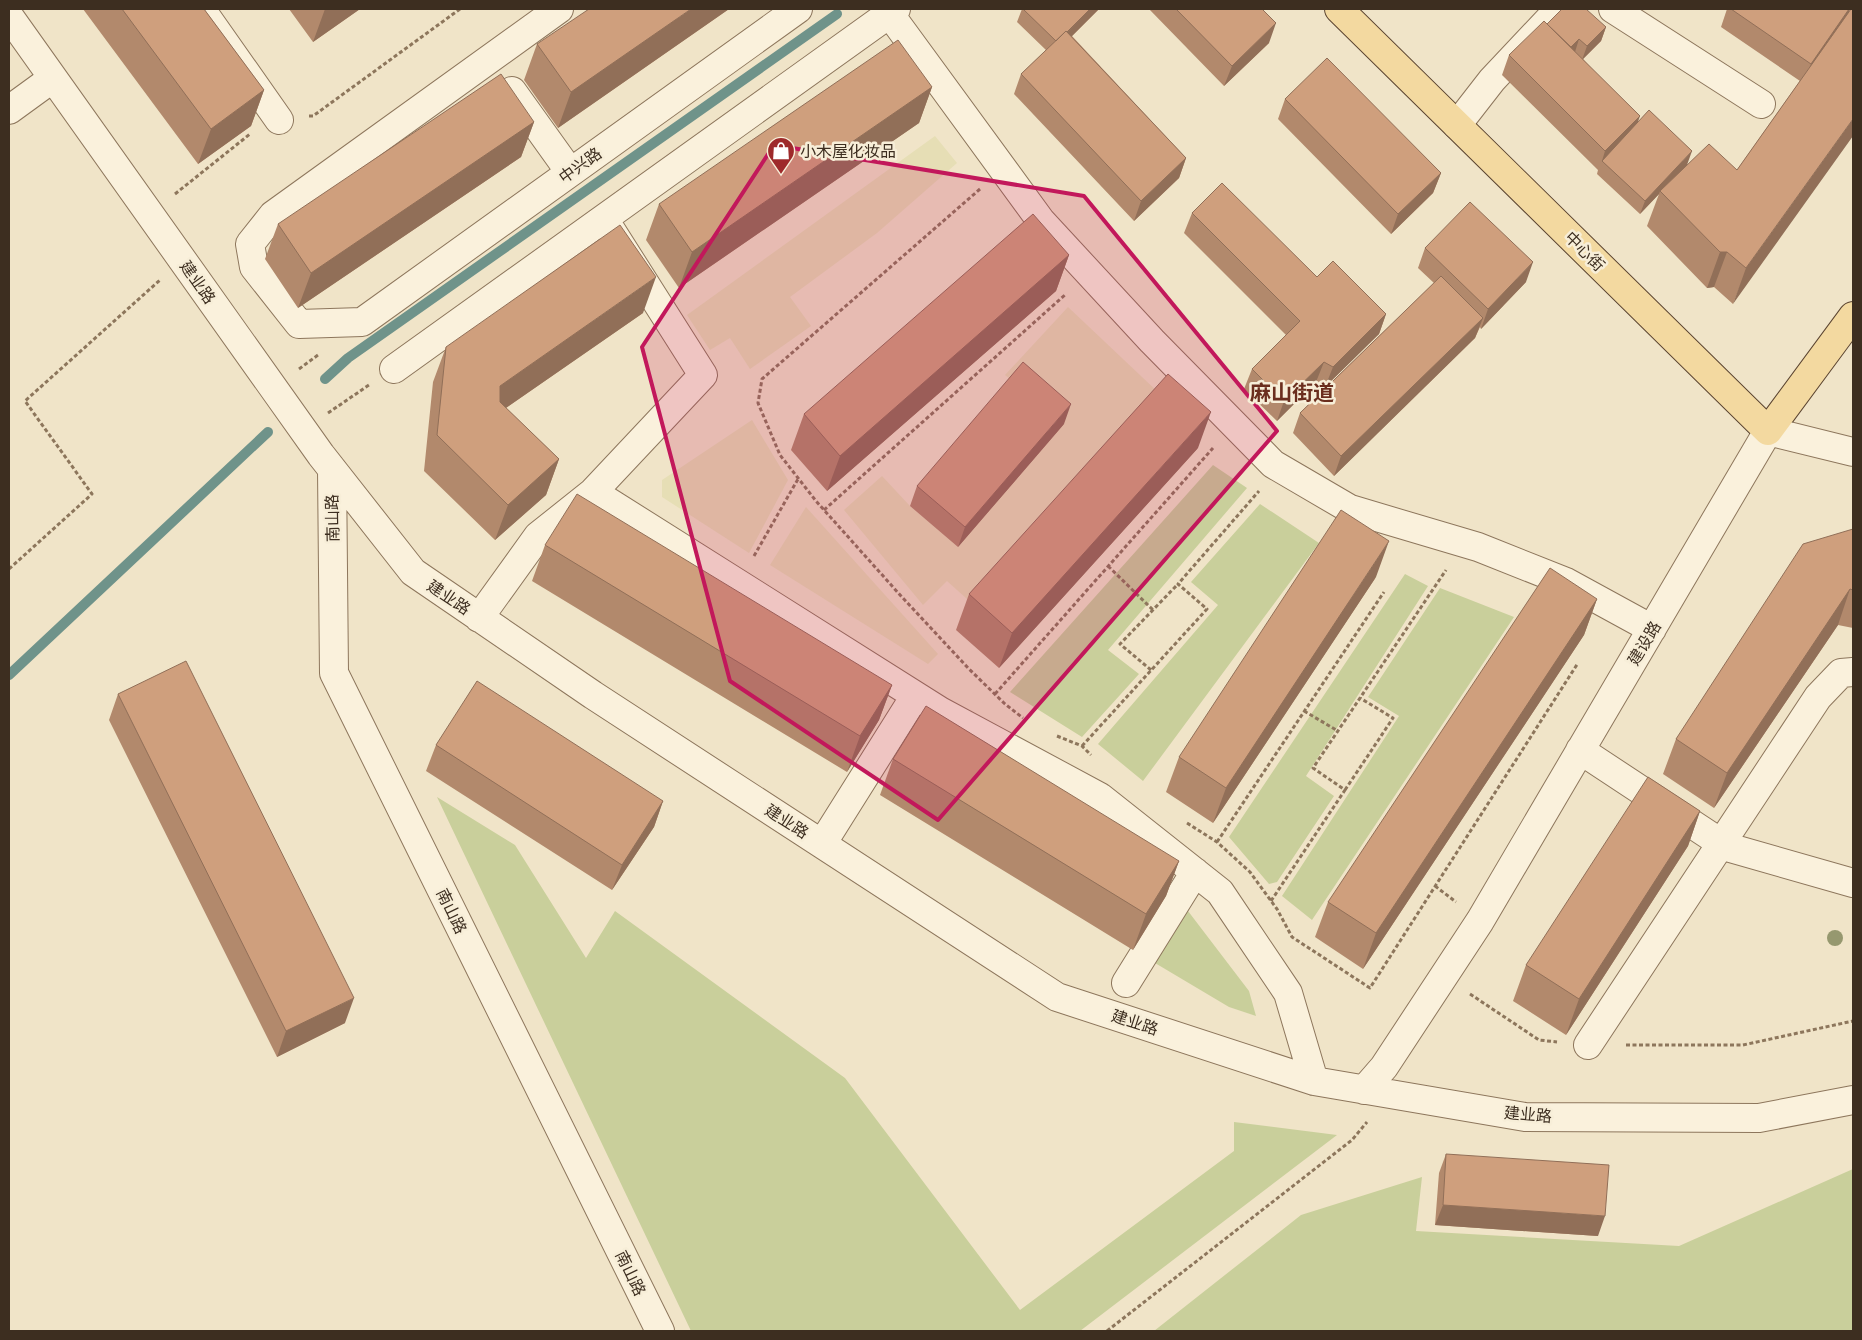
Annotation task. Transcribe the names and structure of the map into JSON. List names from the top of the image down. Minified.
{"streets":{"main road":["中心街","建设路"],"street":["中兴路","建业路","南山路"]},"crossings":[["中心街","建设路"],["建业路","南山路"],["建业路","建设路"]],"districts":["麻山街道"],"places":{"shop":["小木屋化妆品"]}}
